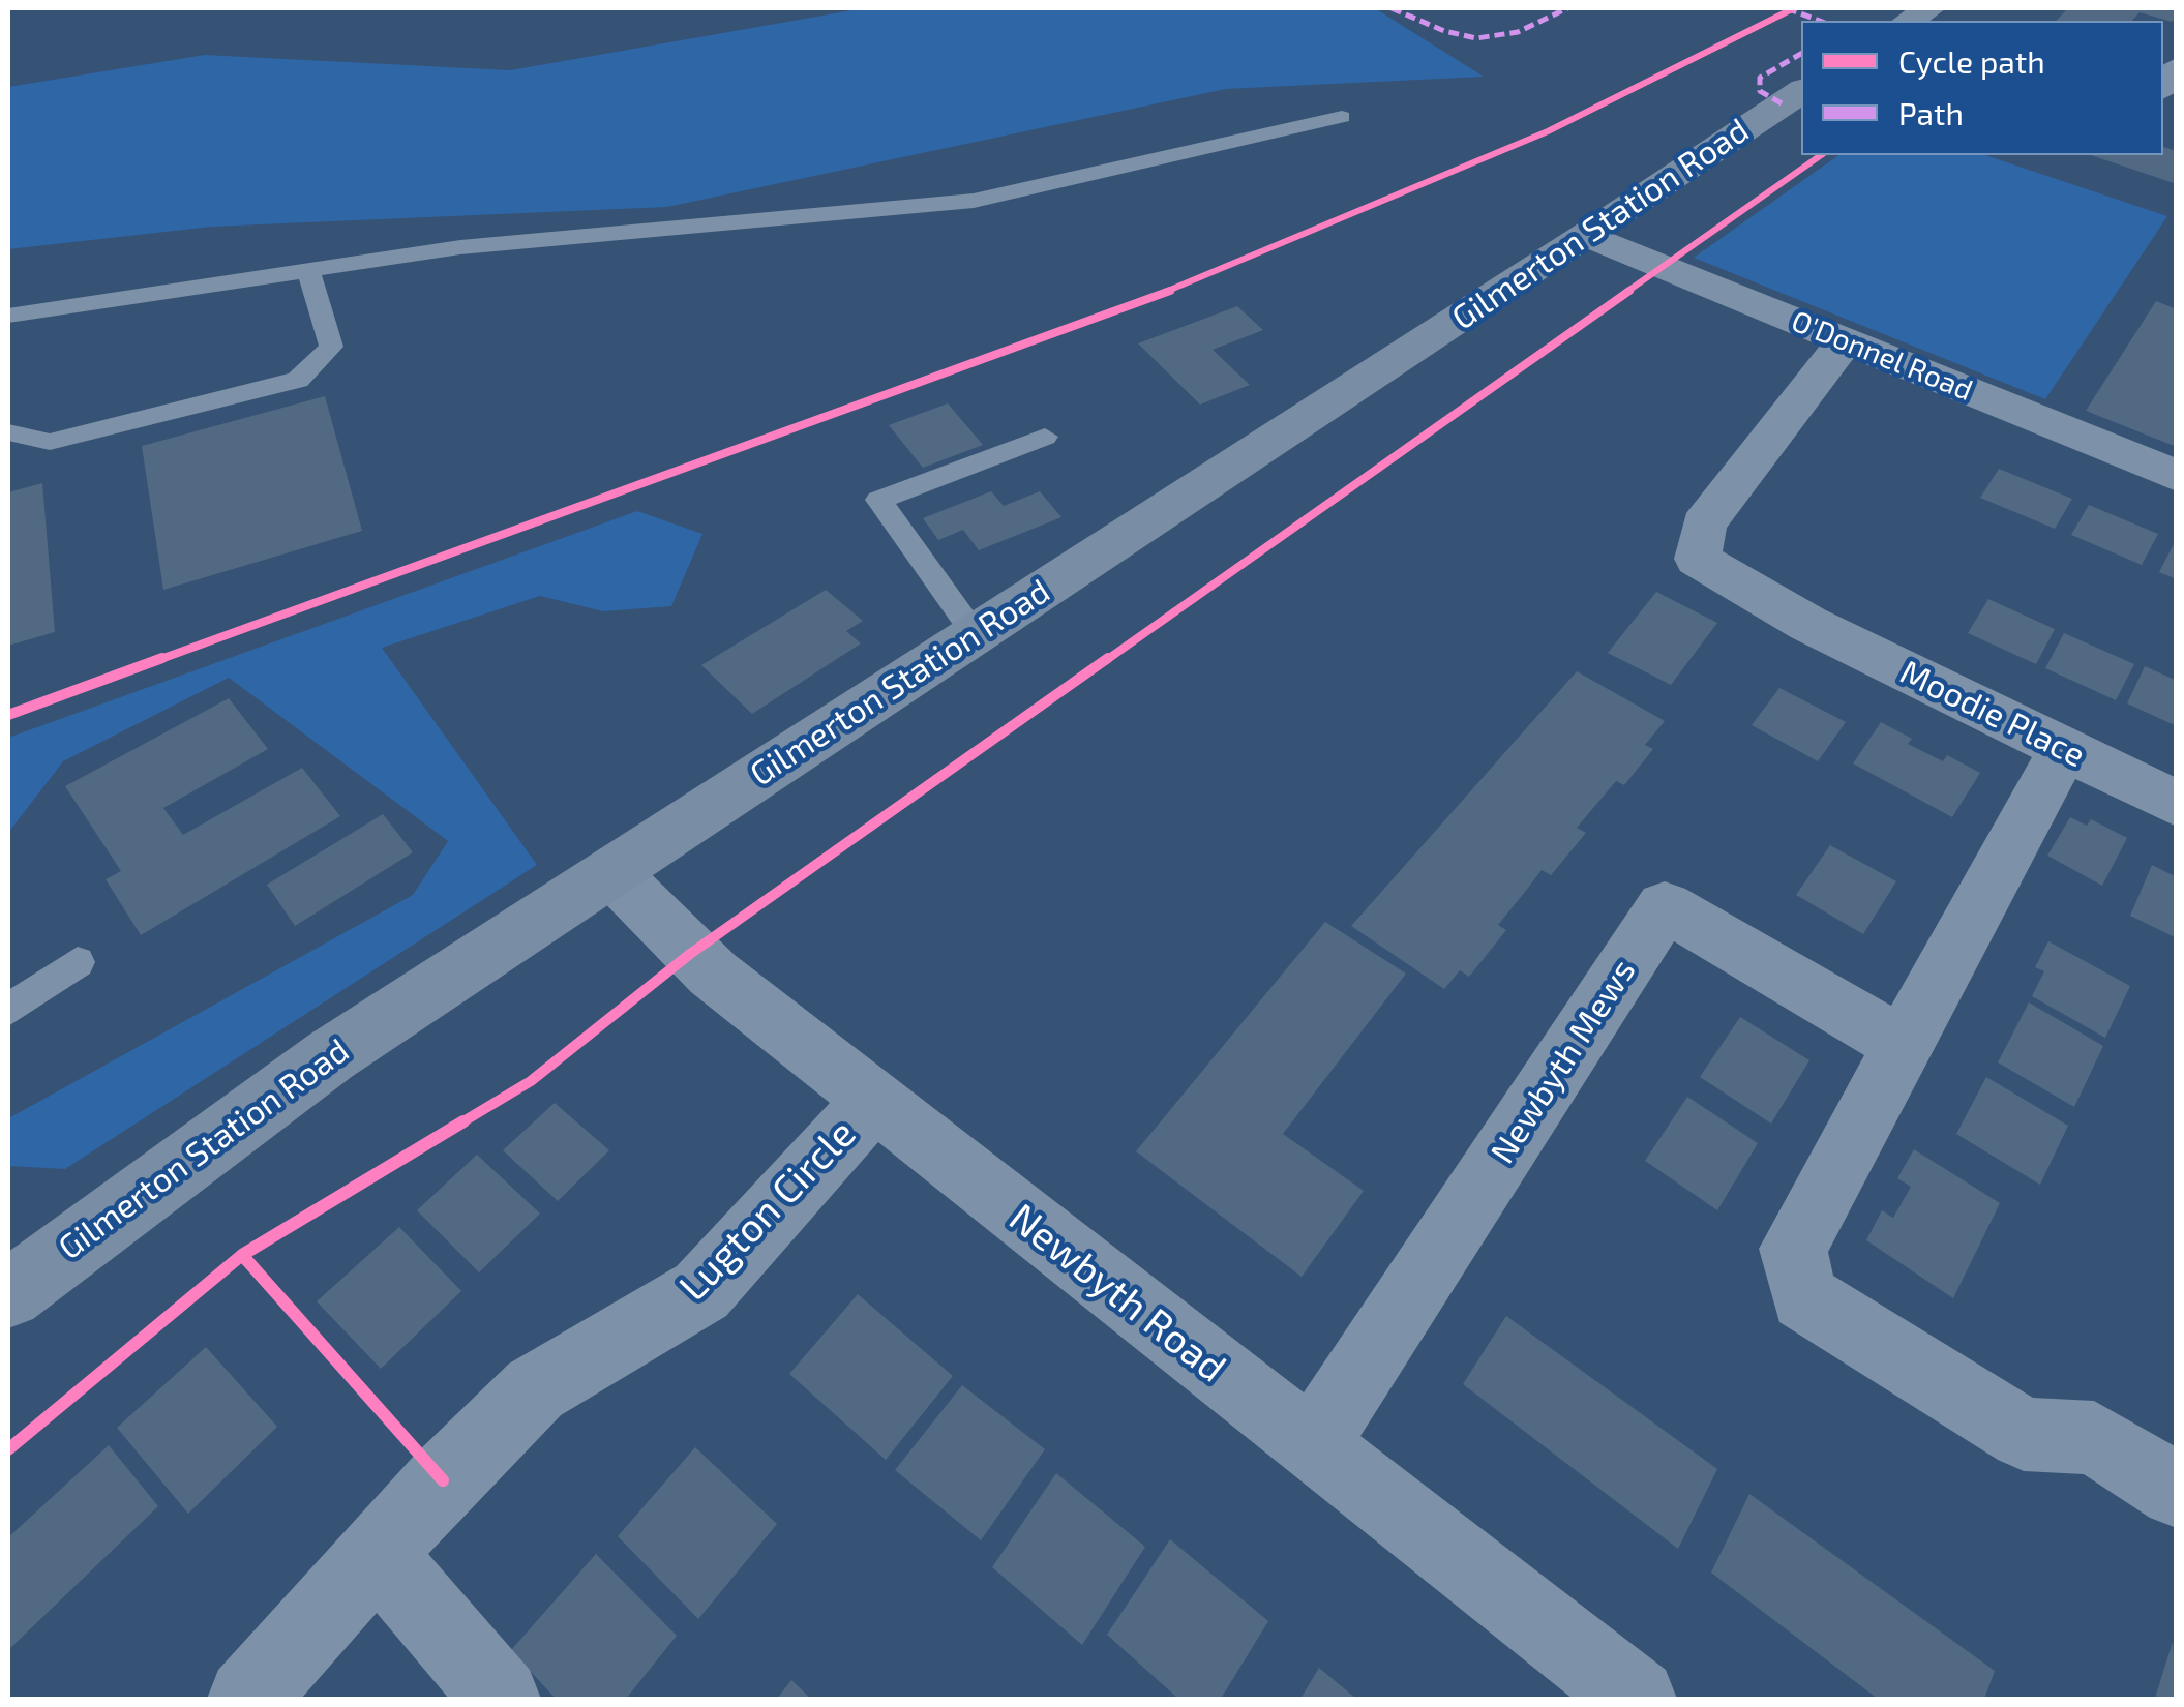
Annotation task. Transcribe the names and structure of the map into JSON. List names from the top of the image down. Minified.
{"streets":{"street":["Gilmerton Station Road","O'Donnel Road","Moodie Place","Newbyth Mews","Lugton Circle","Newbyth Road"]},"crossings":[["Gilmerton Station Road","O'Donnel Road"],["Gilmerton Station Road","Newbyth Road"],["O'Donnel Road","Moodie Place"],["Newbyth Mews","Newbyth Road"],["Lugton Circle","Newbyth Road"]],"legend":["Cycle path","Path"]}
